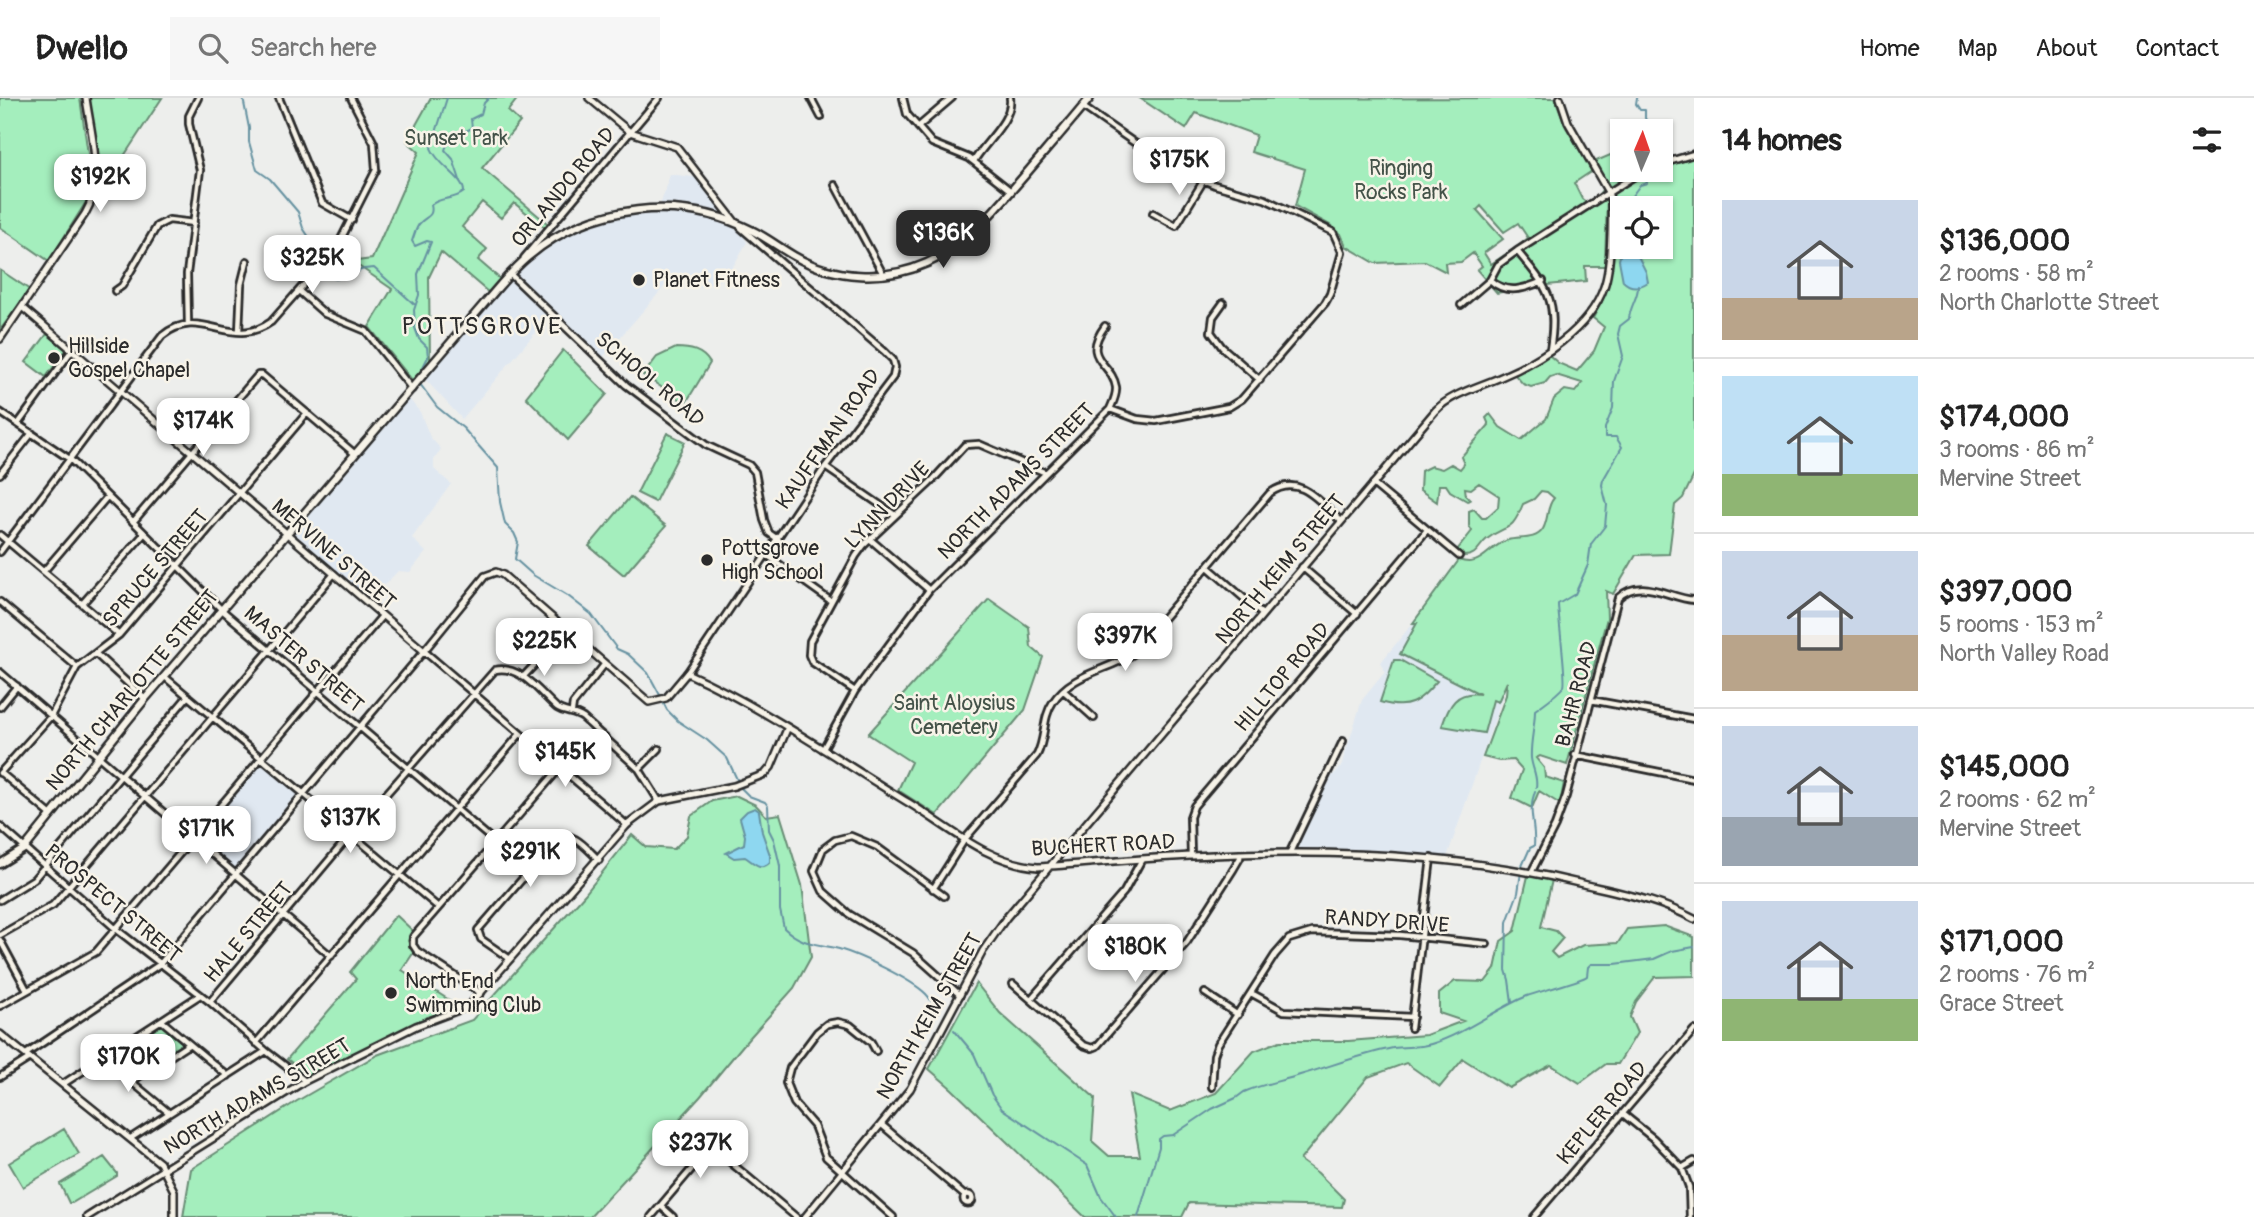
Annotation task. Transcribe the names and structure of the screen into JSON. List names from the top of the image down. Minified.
{"streets":{"main road":["NORTH CHARLOTTE STREET"],"street":["ORLANDO ROAD","SCHOOL ROAD","KAUFFMAN ROAD","NORTH ADAMS STREET","LYNN DRIVE","MERVINE STREET","SPRUCE STREET","NORTH KEIM STREET","MASTER STREET","HILLTOP ROAD","BAHR ROAD","BUCHERT ROAD","PROSPECT STREET","RANDY DRIVE","HALE STREET","KEPLER ROAD"]},"crossings":[["ORLANDO ROAD","KAUFFMAN ROAD"],["SCHOOL ROAD","KAUFFMAN ROAD"],["KAUFFMAN ROAD","BUCHERT ROAD"],["NORTH ADAMS STREET","LYNN DRIVE"],["NORTH ADAMS STREET","MERVINE STREET"],["NORTH ADAMS STREET","BUCHERT ROAD"],["NORTH ADAMS STREET","PROSPECT STREET"],["MERVINE STREET","SPRUCE STREET"],["MERVINE STREET","NORTH CHARLOTTE STREET"],["MERVINE STREET","HALE STREET"],["SPRUCE STREET","MASTER STREET"],["NORTH KEIM STREET","BUCHERT ROAD"],["MASTER STREET","NORTH CHARLOTTE STREET"],["MASTER STREET","HALE STREET"],["HILLTOP ROAD","BUCHERT ROAD"],["NORTH CHARLOTTE STREET","PROSPECT STREET"],["BAHR ROAD","BUCHERT ROAD"],["PROSPECT STREET","HALE STREET"]],"districts":["POTTSGROVE"],"parks":["Sunset Park","Ringing Rocks Park","Saint Aloysius Cemetery"],"places":["Planet Fitness","Hillside Gospel Chapel","Pottsgrove High School","North End Swimming Club"],"north":"top","page":{"header":"Dwello","search":"Search here","nav":["Home","Map","About","Contact"],"heading":"14 homes","price":["$175K","$192K","$136K","$325K","$174K","$397K","$225K","$145K","$137K","$171K","$291K","$180K","$170K","$237K"],"list":[{"name":"$136,000","note":"2 rooms · 58 m² · North Charlotte Street"},{"name":"$174,000","note":"3 rooms · 86 m² · Mervine Street"},{"name":"$397,000","note":"5 rooms · 153 m² · North Valley Road"},{"name":"$145,000","note":"2 rooms · 62 m² · Mervine Street"},{"name":"$171,000","note":"2 rooms · 76 m² · Grace Street"}]}}
